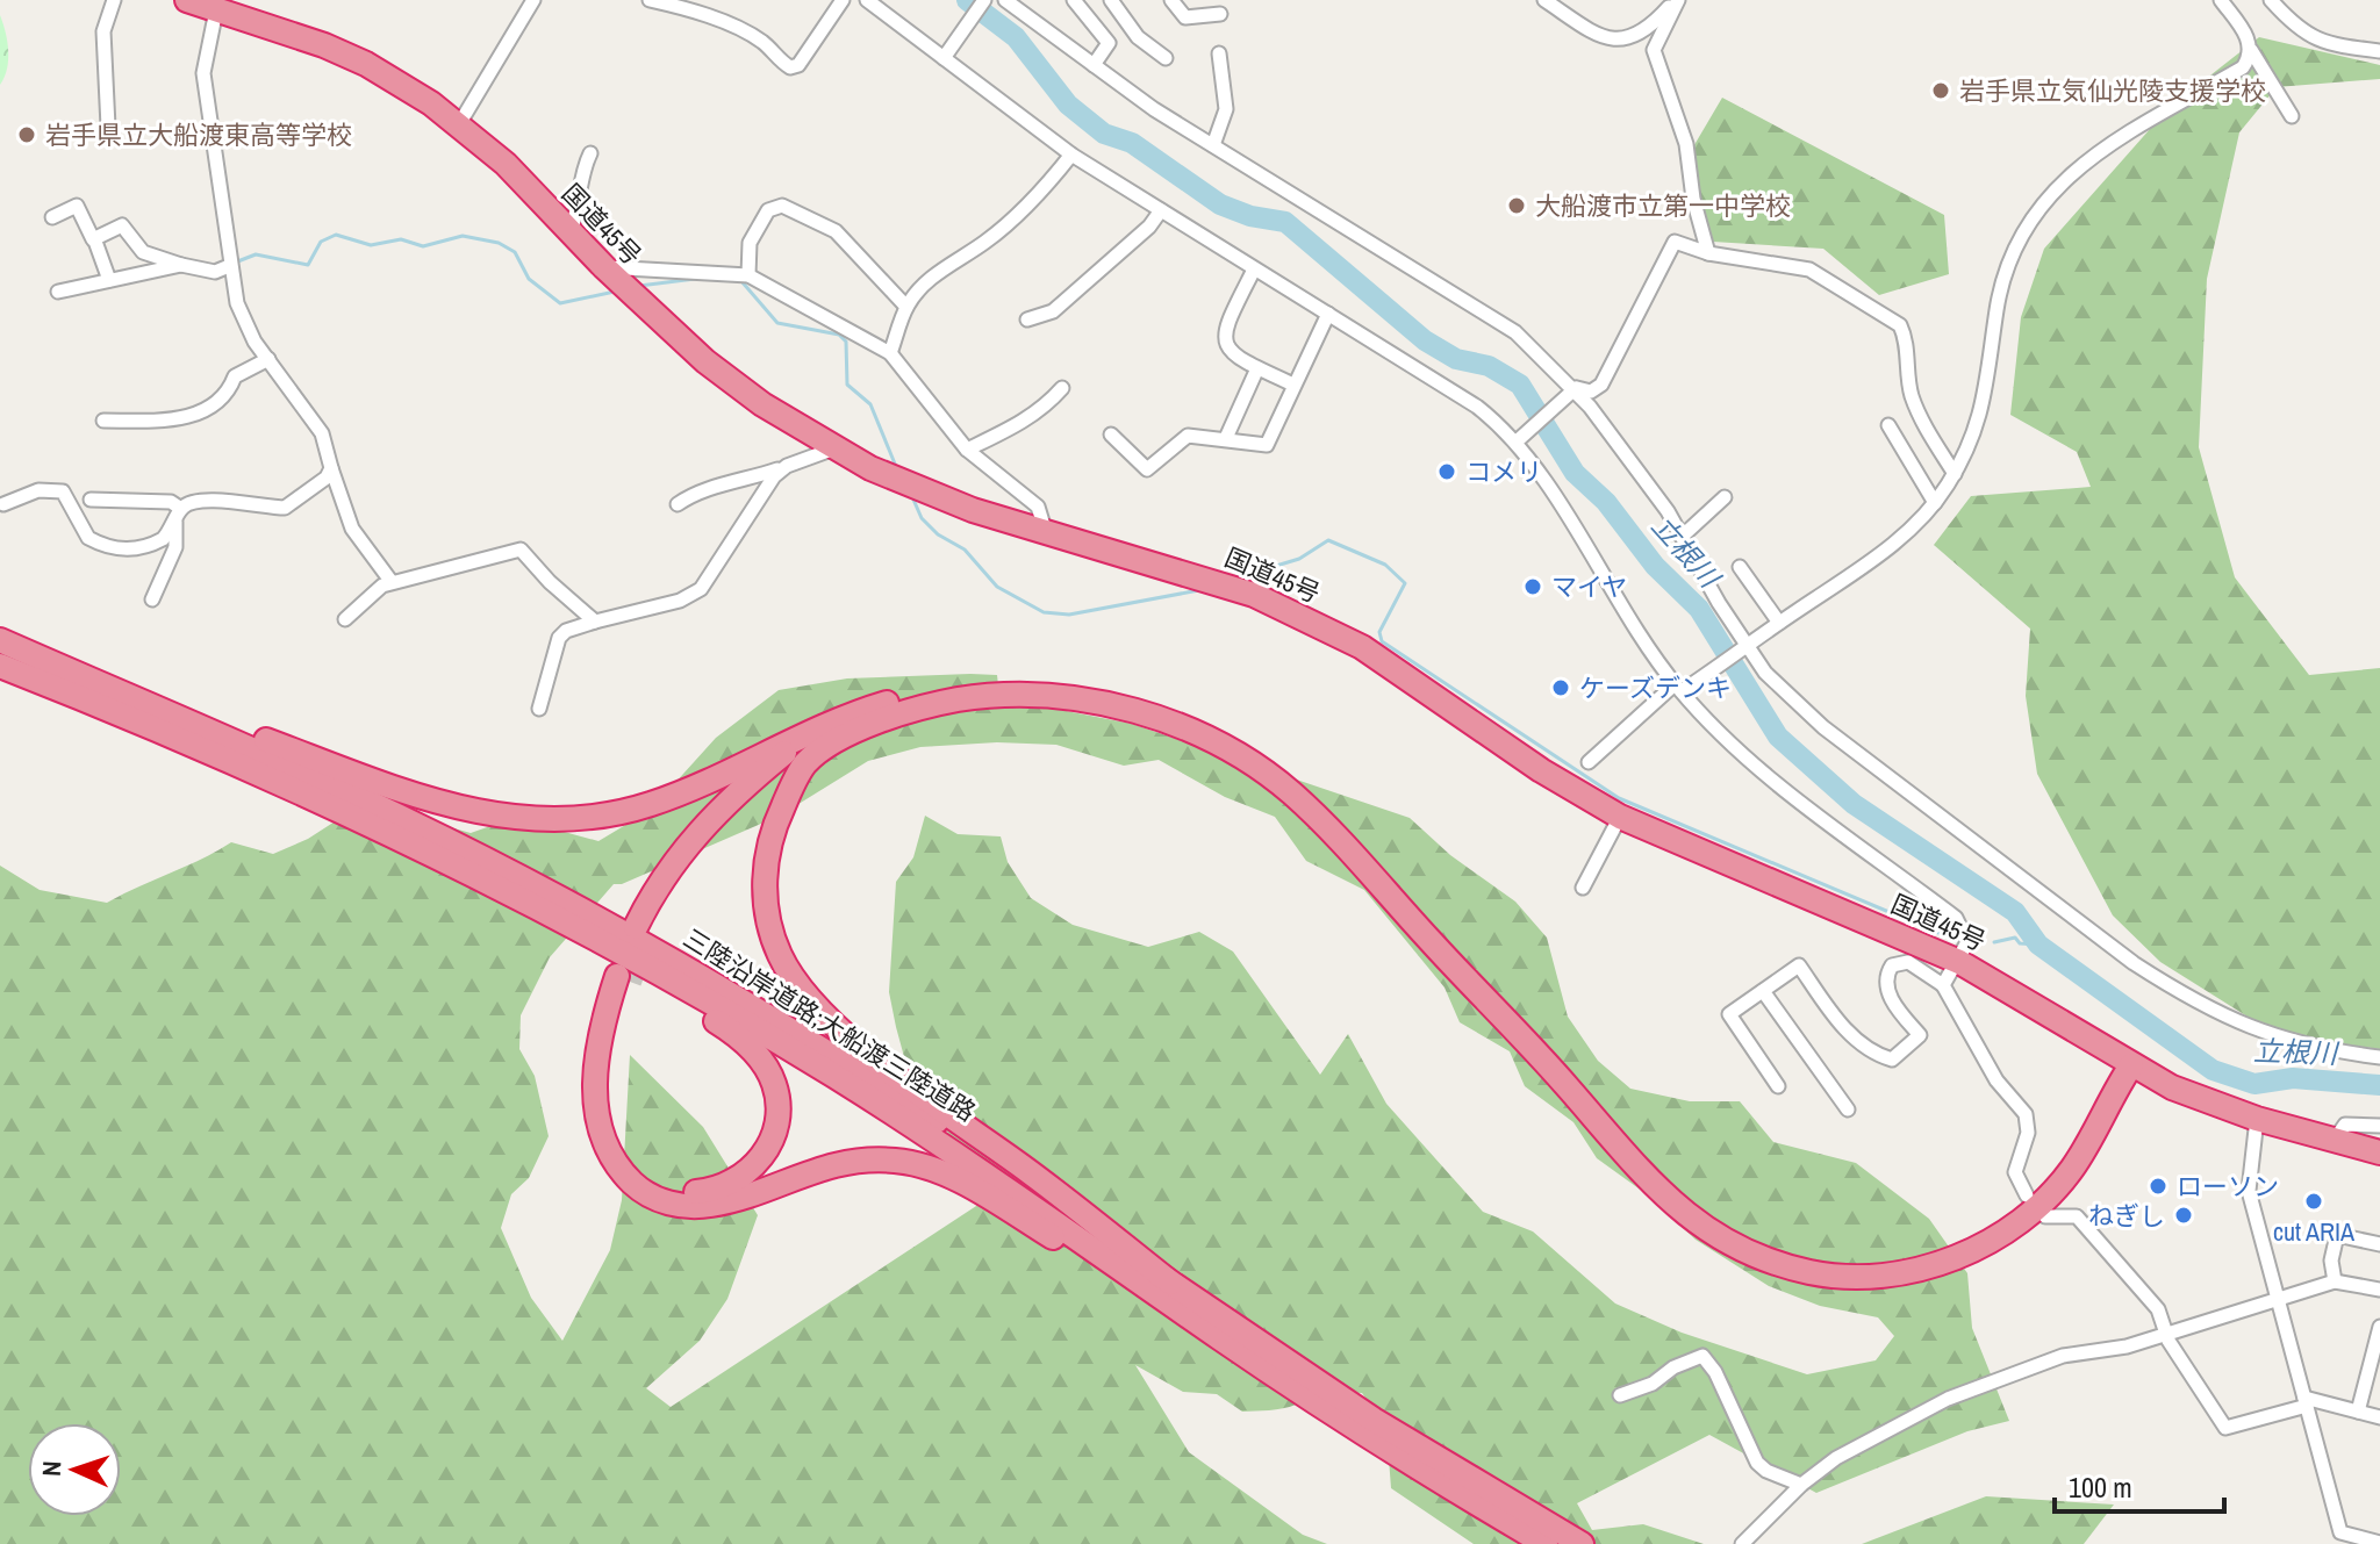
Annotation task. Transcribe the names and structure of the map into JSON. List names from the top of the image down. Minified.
{"streets":{"highway":["国道45号","三陸沿岸道路;大船渡三陸道路"]},"water":["立根川"],"places":["岩手県立気仙光陵支援学校","岩手県立大船渡東高等学校","大船渡市立第一中学校","コメリ","マイヤ","ケーズデンキ","ローソン","cut ARIA","ねぎし"],"scale_bar":"100 m","north":"left"}
